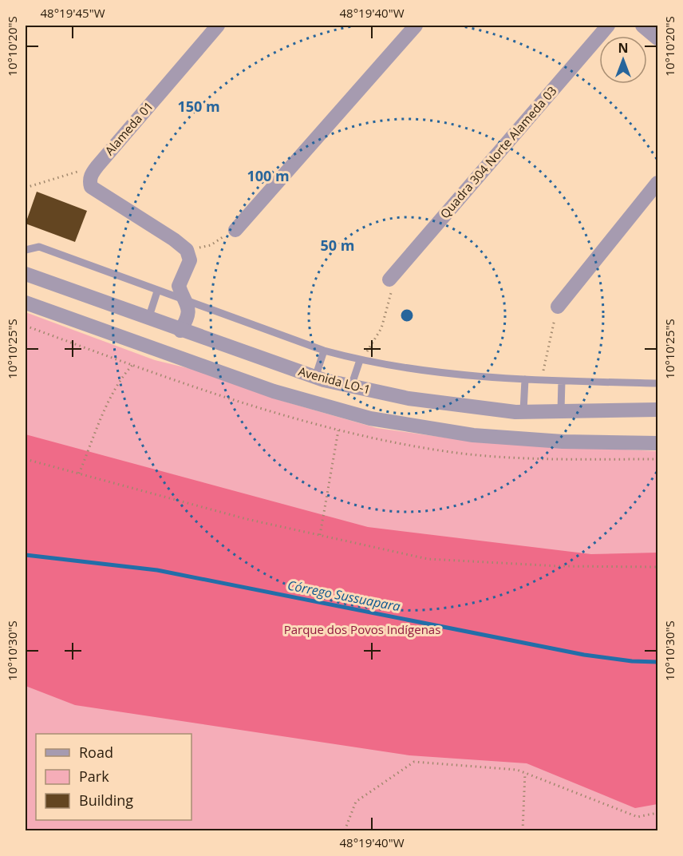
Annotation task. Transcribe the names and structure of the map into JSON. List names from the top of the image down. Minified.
{"streets":{"street":["Alameda 01","Quadra 304 Norte Alameda 03","Avenida LO-1"]},"water":["Córrego Sussuapara"],"parks":["Parque dos Povos Indígenas"],"legend":["Road","Park","Building"],"north":"top","coordinates":["48°19'45\"W","48°19'40\"W","10°10'20\"S","10°10'25\"S","10°10'30\"S"],"rings":["150 m","100 m","50 m"]}
